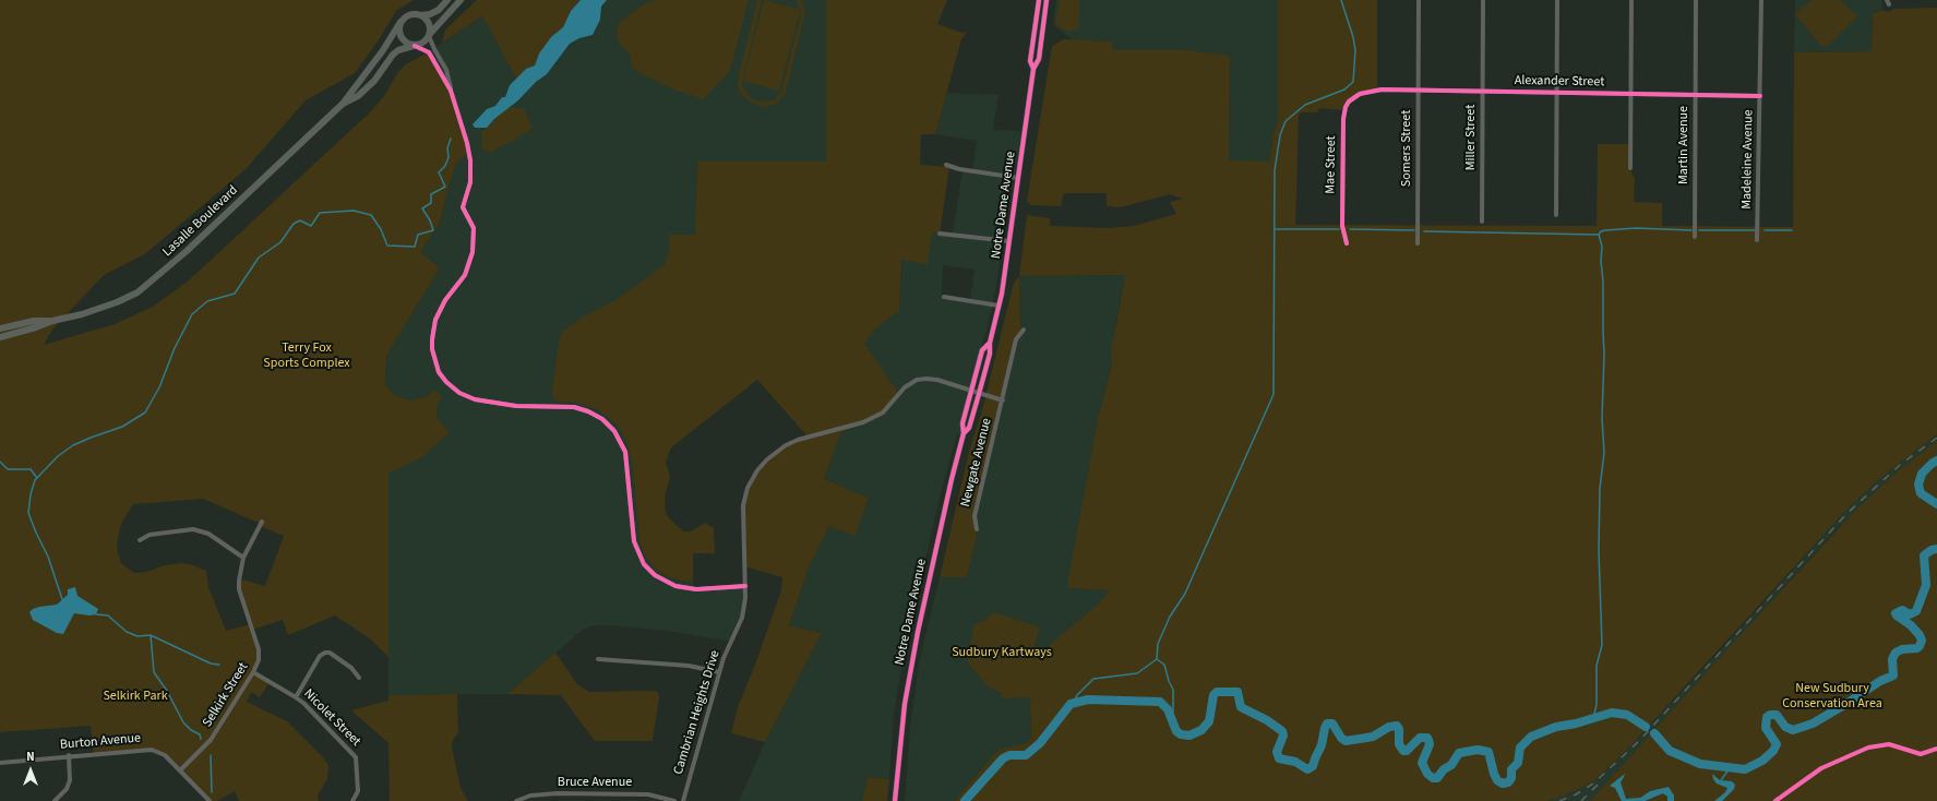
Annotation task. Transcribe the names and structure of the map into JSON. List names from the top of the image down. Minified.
{"streets":{"highway":["Lasalle Boulevard"],"main road":["Notre Dame Avenue"],"street":["Alexander Street","Miller Street","Martin Avenue","Somers Street","Madeleine Avenue","Mae Street","Newgate Avenue","Selkirk Street","Cambrian Heights Drive","Nicolet Street","Burton Avenue","Bruce Avenue"]},"crossings":[["Alexander Street","Miller Street"],["Alexander Street","Martin Avenue"],["Alexander Street","Somers Street"],["Alexander Street","Madeleine Avenue"],["Alexander Street","Mae Street"],["Notre Dame Avenue","Cambrian Heights Drive"],["Selkirk Street","Nicolet Street"],["Selkirk Street","Burton Avenue"]],"parks":["Terry Fox Sports Complex","Sudbury Kartways","New Sudbury Conservation Area","Selkirk Park"],"north":"top"}
